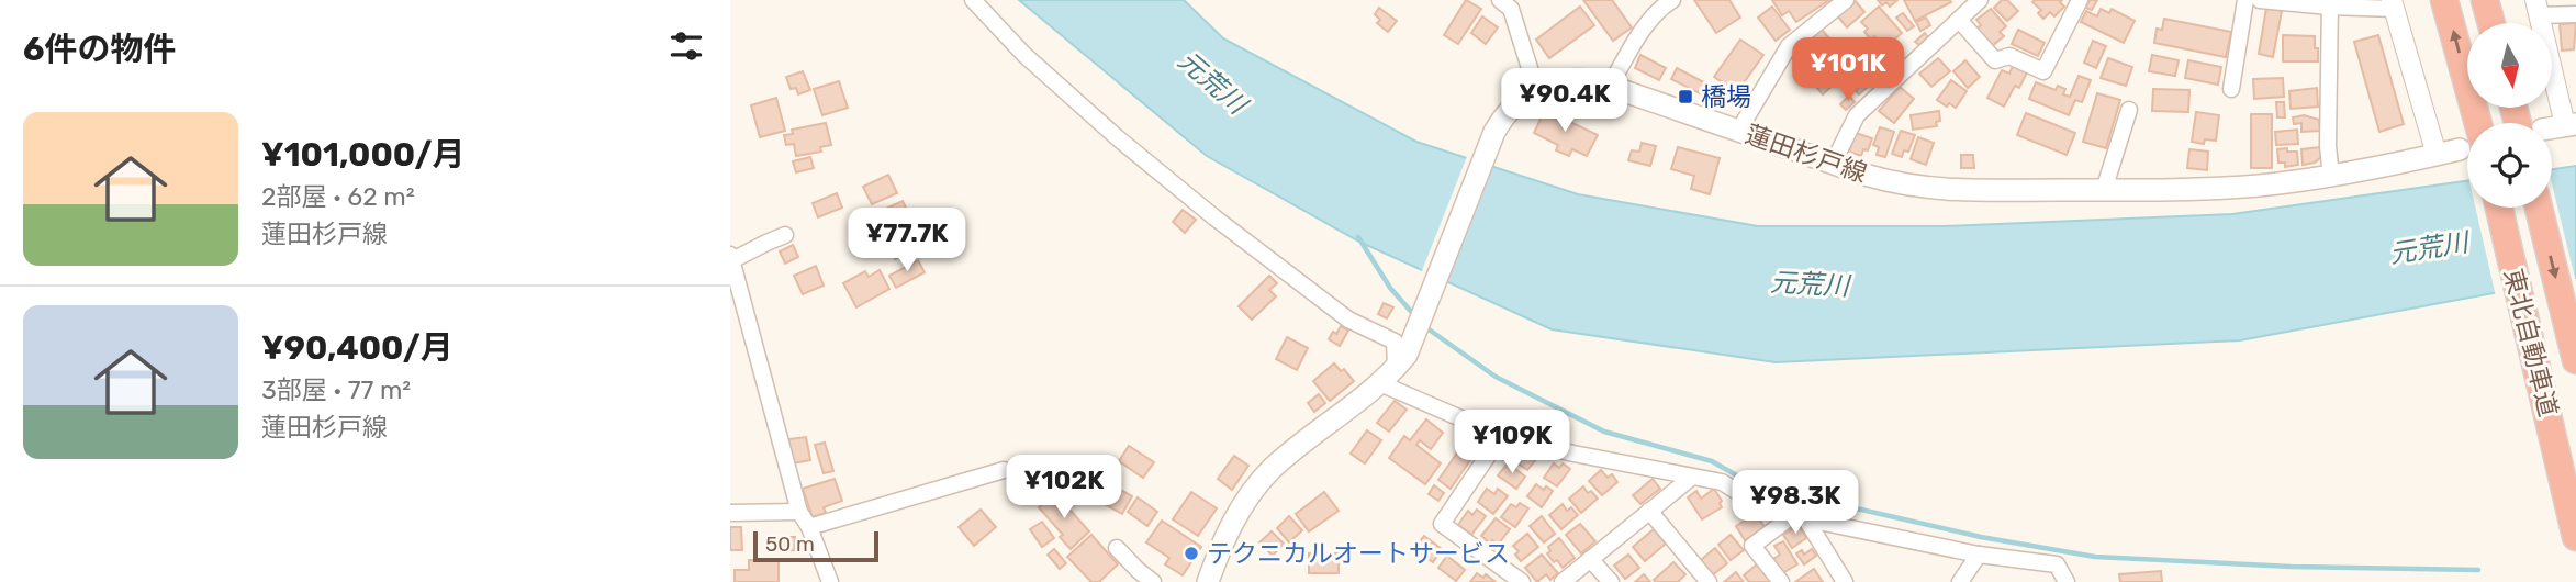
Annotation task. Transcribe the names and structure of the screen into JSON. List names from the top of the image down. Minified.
{"streets":{"highway":["東北自動車道"],"main road":["蓮田杉戸線"]},"water":["元荒川"],"places":{"transit":["橋場"],"other":["テクニカルオートサービス"]},"scale_bar":"50 m","north":"bottom","page":{"heading":"6件の物件","price":["¥101K","¥90.4K","¥77.7K","¥109K","¥102K","¥98.3K"],"list":[{"name":"¥101,000/月","note":"2部屋 · 62 m² · 蓮田杉戸線"},{"name":"¥90,400/月","note":"3部屋 · 77 m² · 蓮田杉戸線"}],"scale":"50 m"}}
